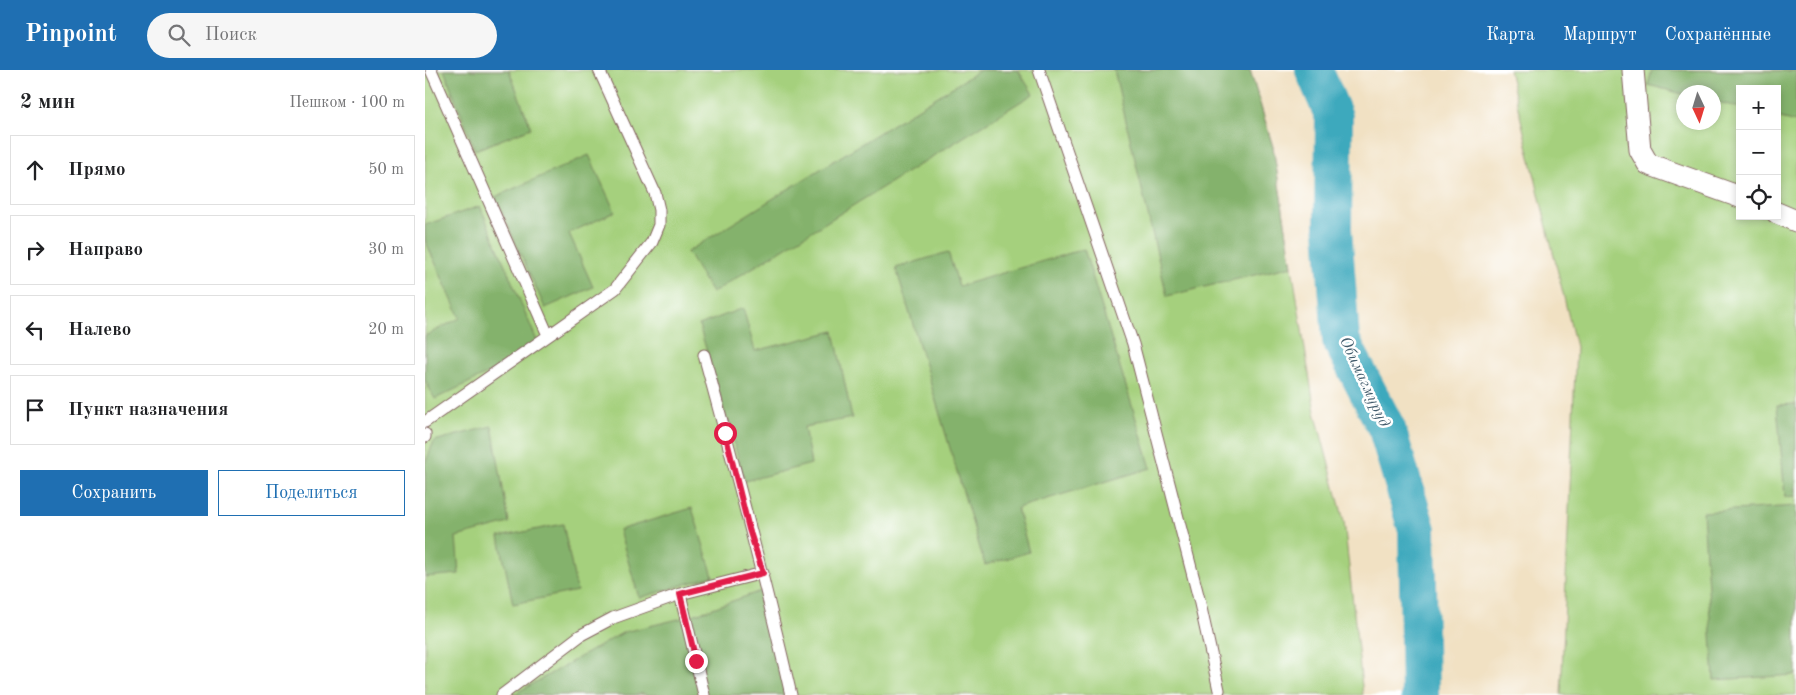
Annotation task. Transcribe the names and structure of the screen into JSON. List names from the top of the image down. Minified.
{"water":["Обимагмуруд"],"north":"bottom","page":{"header":"Pinpoint","search":"Поиск","nav":["Карта","Маршрут","Сохранённые"],"heading":["2 мин","Пешком · 100 m"],"map_buttons":["+","−"],"list":[["Прямо","50 m"],["Направо","30 m"],["Налево","20 m"],"Пункт назначения"],"buttons":["Сохранить","Поделиться"]}}
